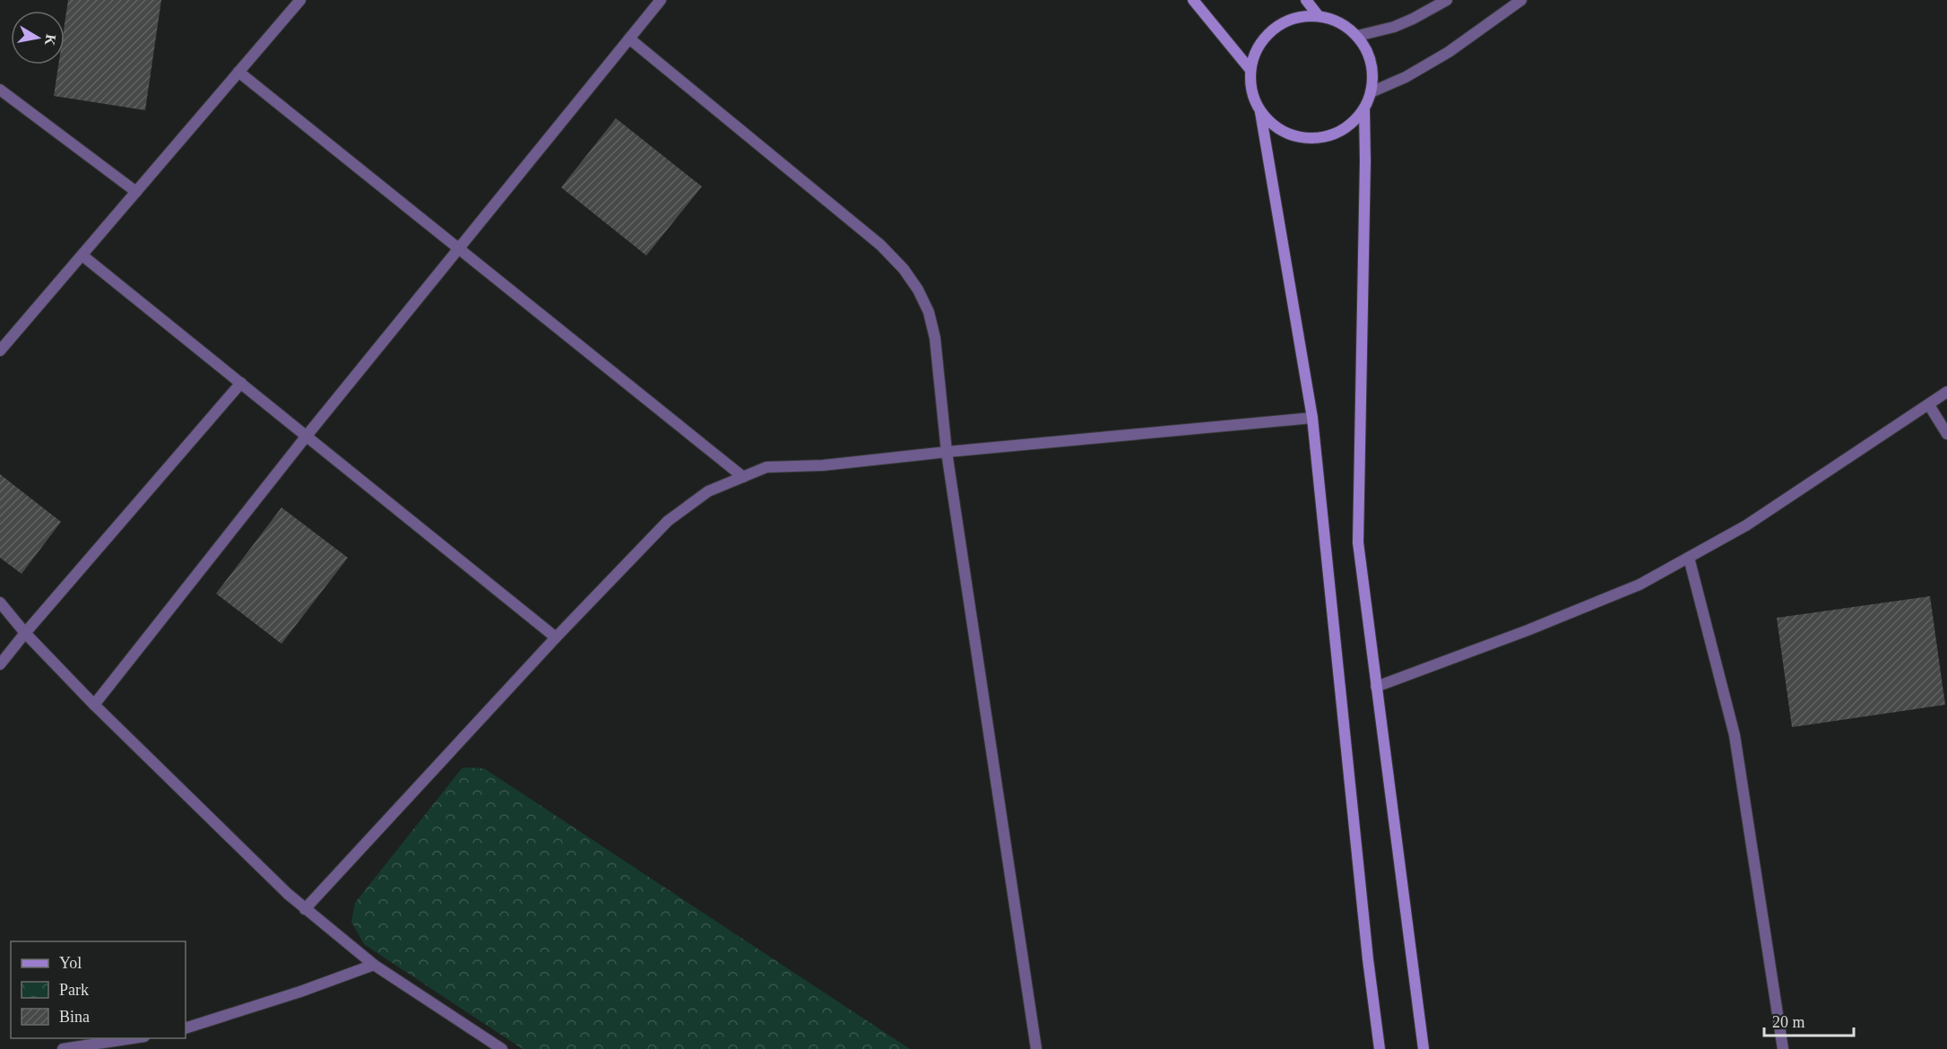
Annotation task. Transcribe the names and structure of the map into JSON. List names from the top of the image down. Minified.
{"legend":["Yol","Park","Bina"],"scale_bar":"20 m","north":"right"}
